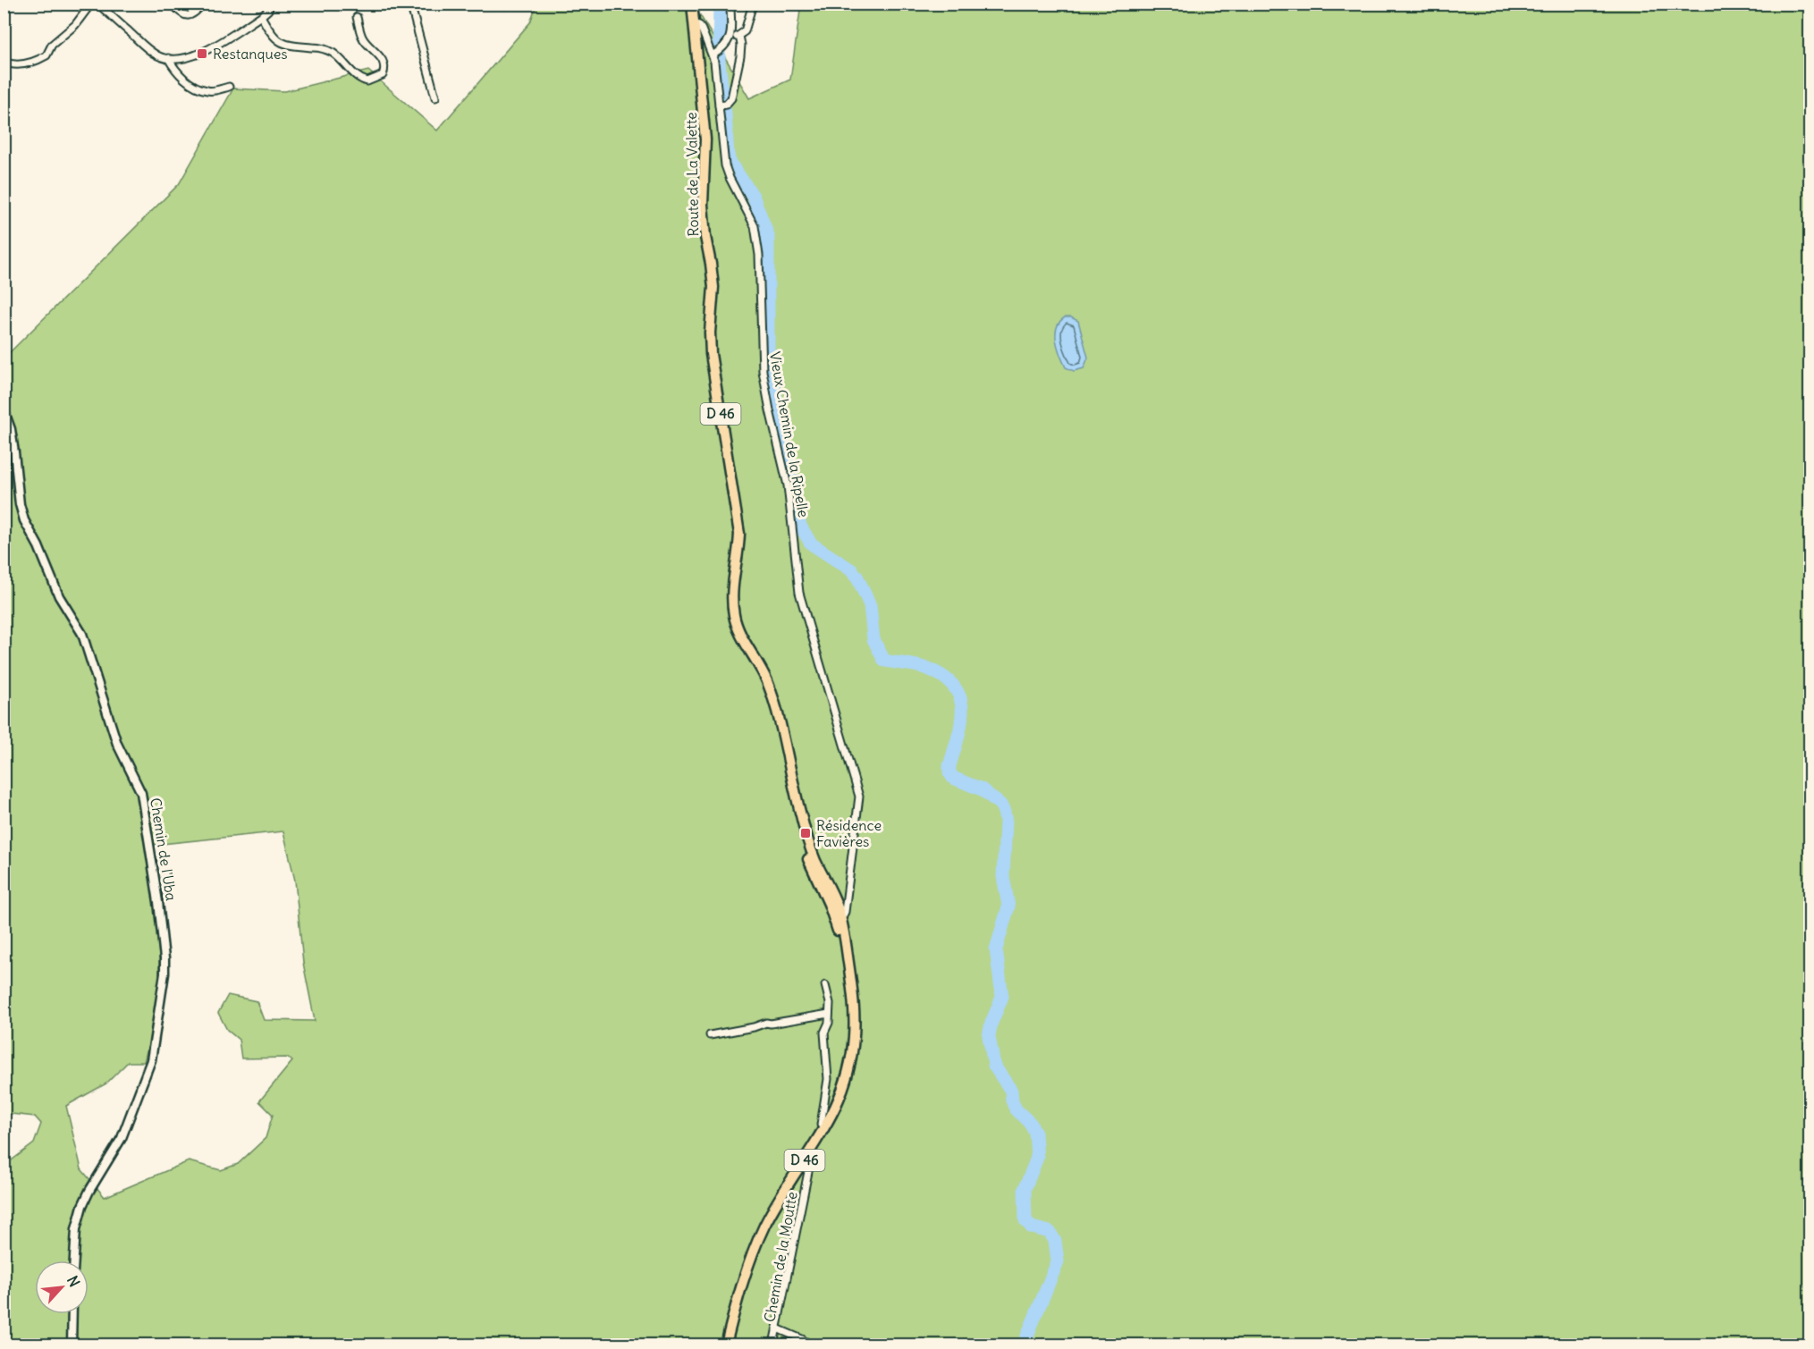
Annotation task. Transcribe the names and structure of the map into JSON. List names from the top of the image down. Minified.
{"streets":{"main road":["Route de La Valette","D 46"],"street":["Vieux Chemin de la Ripelle","Chemin de l'Uba","Chemin de la Moutte"]},"crossings":[["Route de La Valette","Vieux Chemin de la Ripelle"],["Route de La Valette","Chemin de la Moutte"]],"places":{"transit":["Restanques","Résidence Favières"]},"north":"top right"}
